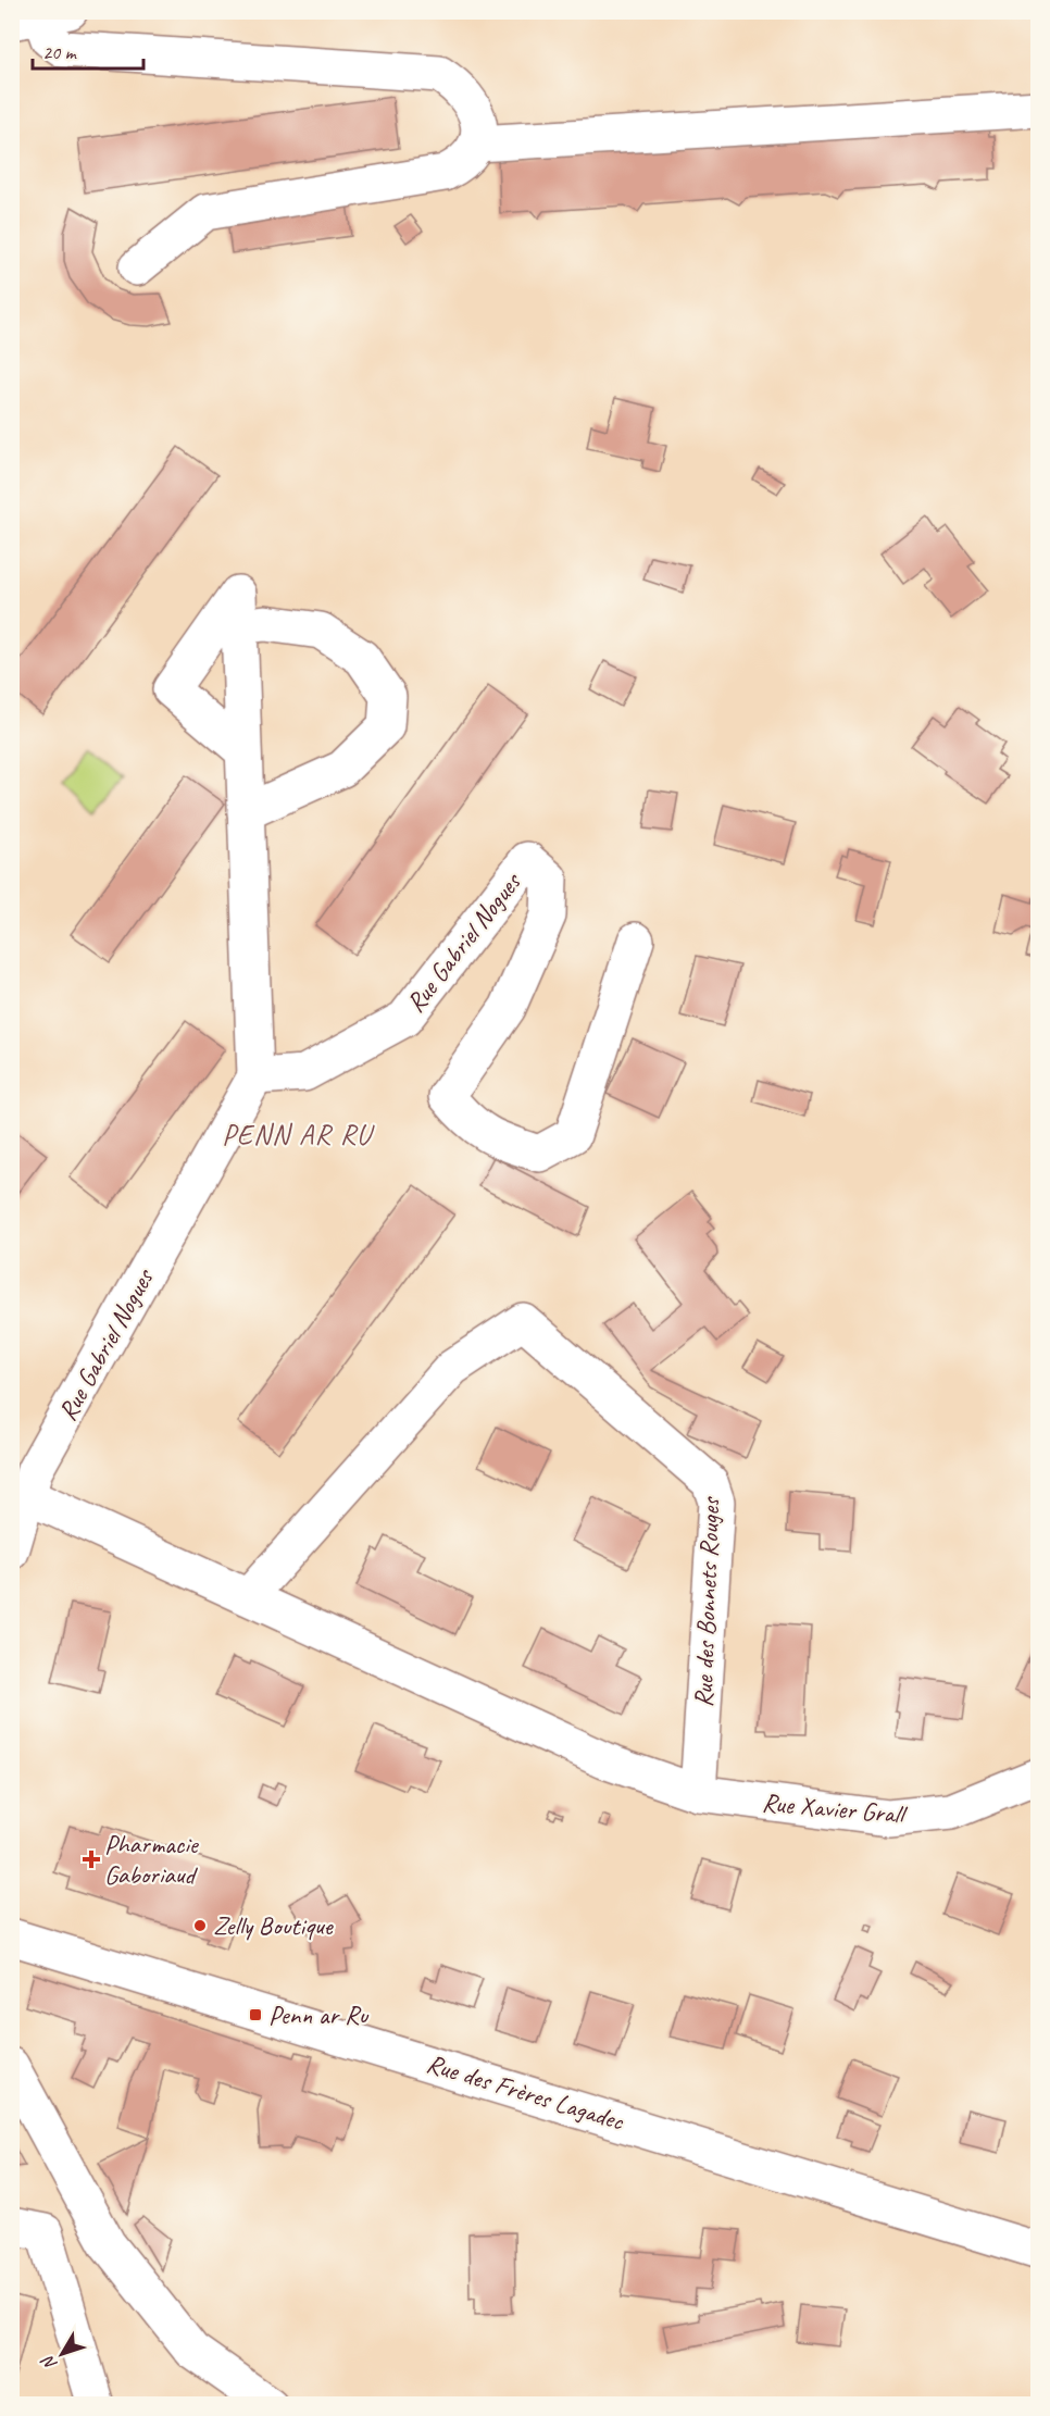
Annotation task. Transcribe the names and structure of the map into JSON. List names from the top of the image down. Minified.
{"streets":{"street":["Rue Gabriel Nogues","Rue des Bonnets Rouges","Rue Xavier Grall","Rue des Frères Lagadec"]},"crossings":[["Rue des Bonnets Rouges","Rue Xavier Grall"]],"districts":["PENN AR RU"],"places":{"health":["Pharmacie Gaboriaud"],"other":["Zelly Boutique"],"transit":["Penn ar Ru"]},"scale_bar":"20 m","north":"bottom left"}
